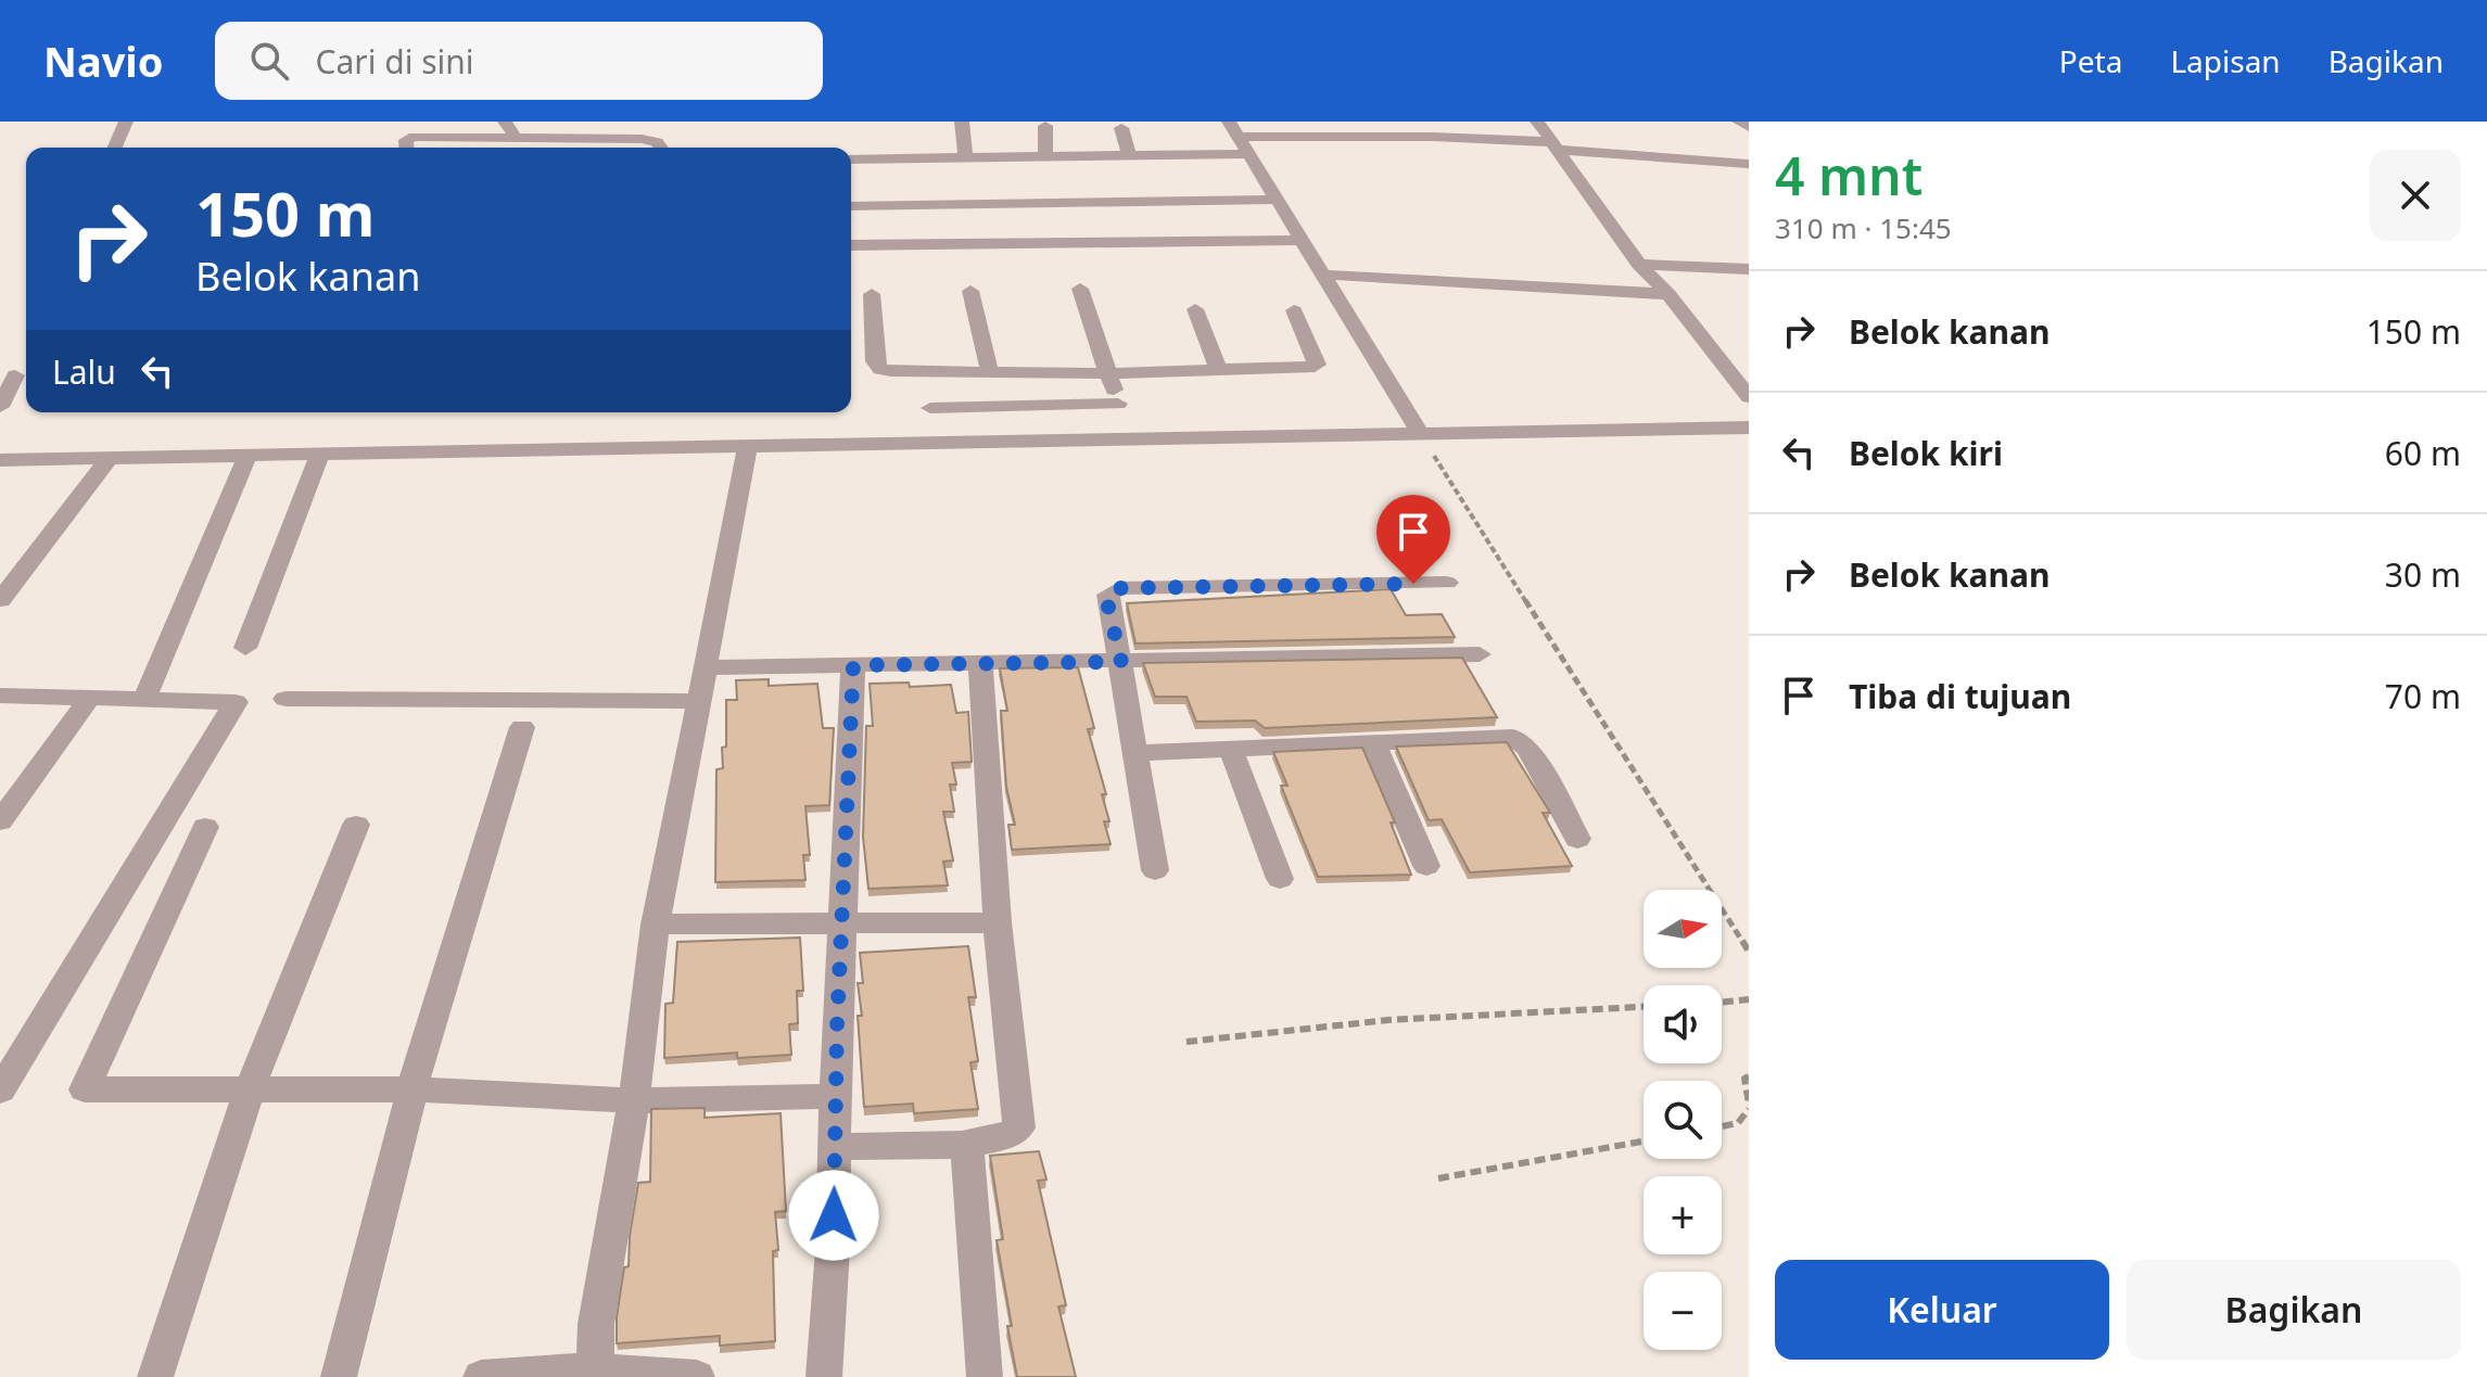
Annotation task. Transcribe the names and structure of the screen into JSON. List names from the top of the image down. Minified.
{"north":"right","page":{"header":"Navio","search":"Cari di sini","nav":["Peta","Lapisan","Bagikan"],"heading":["4 mnt","310 m · 15:45"],"turn":["150 m","Belok kanan"],"list":[{"name":"Belok kanan","value":"150 m"},{"name":"Belok kiri","value":"60 m"},{"name":"Belok kanan","value":"30 m"},{"name":"Tiba di tujuan","value":"70 m"}],"then":"Lalu","map_buttons":["+","−"],"buttons":["Keluar","Bagikan"]}}
